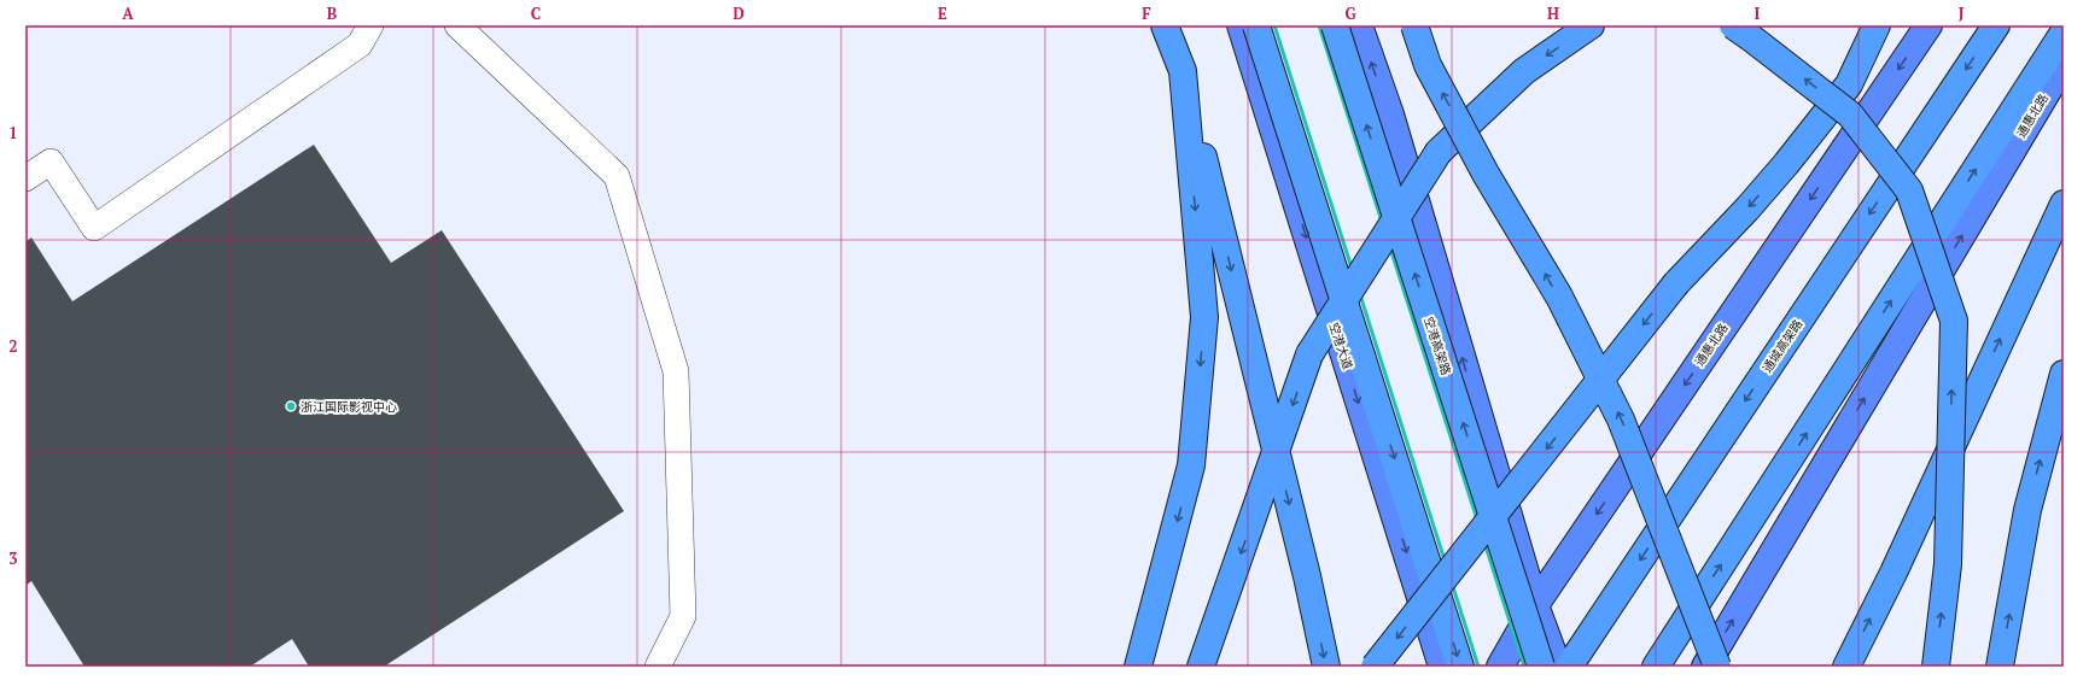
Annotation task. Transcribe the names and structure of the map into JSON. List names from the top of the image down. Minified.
{"streets":{"highway":["空港高架路","通城高架路"],"main road":["通惠北路","空港大道"]},"places":["浙江国际影视中心"],"grid":{"columns":["A","B","C","D","E","F","G","H","I","J"],"rows":["1","2","3"]}}
